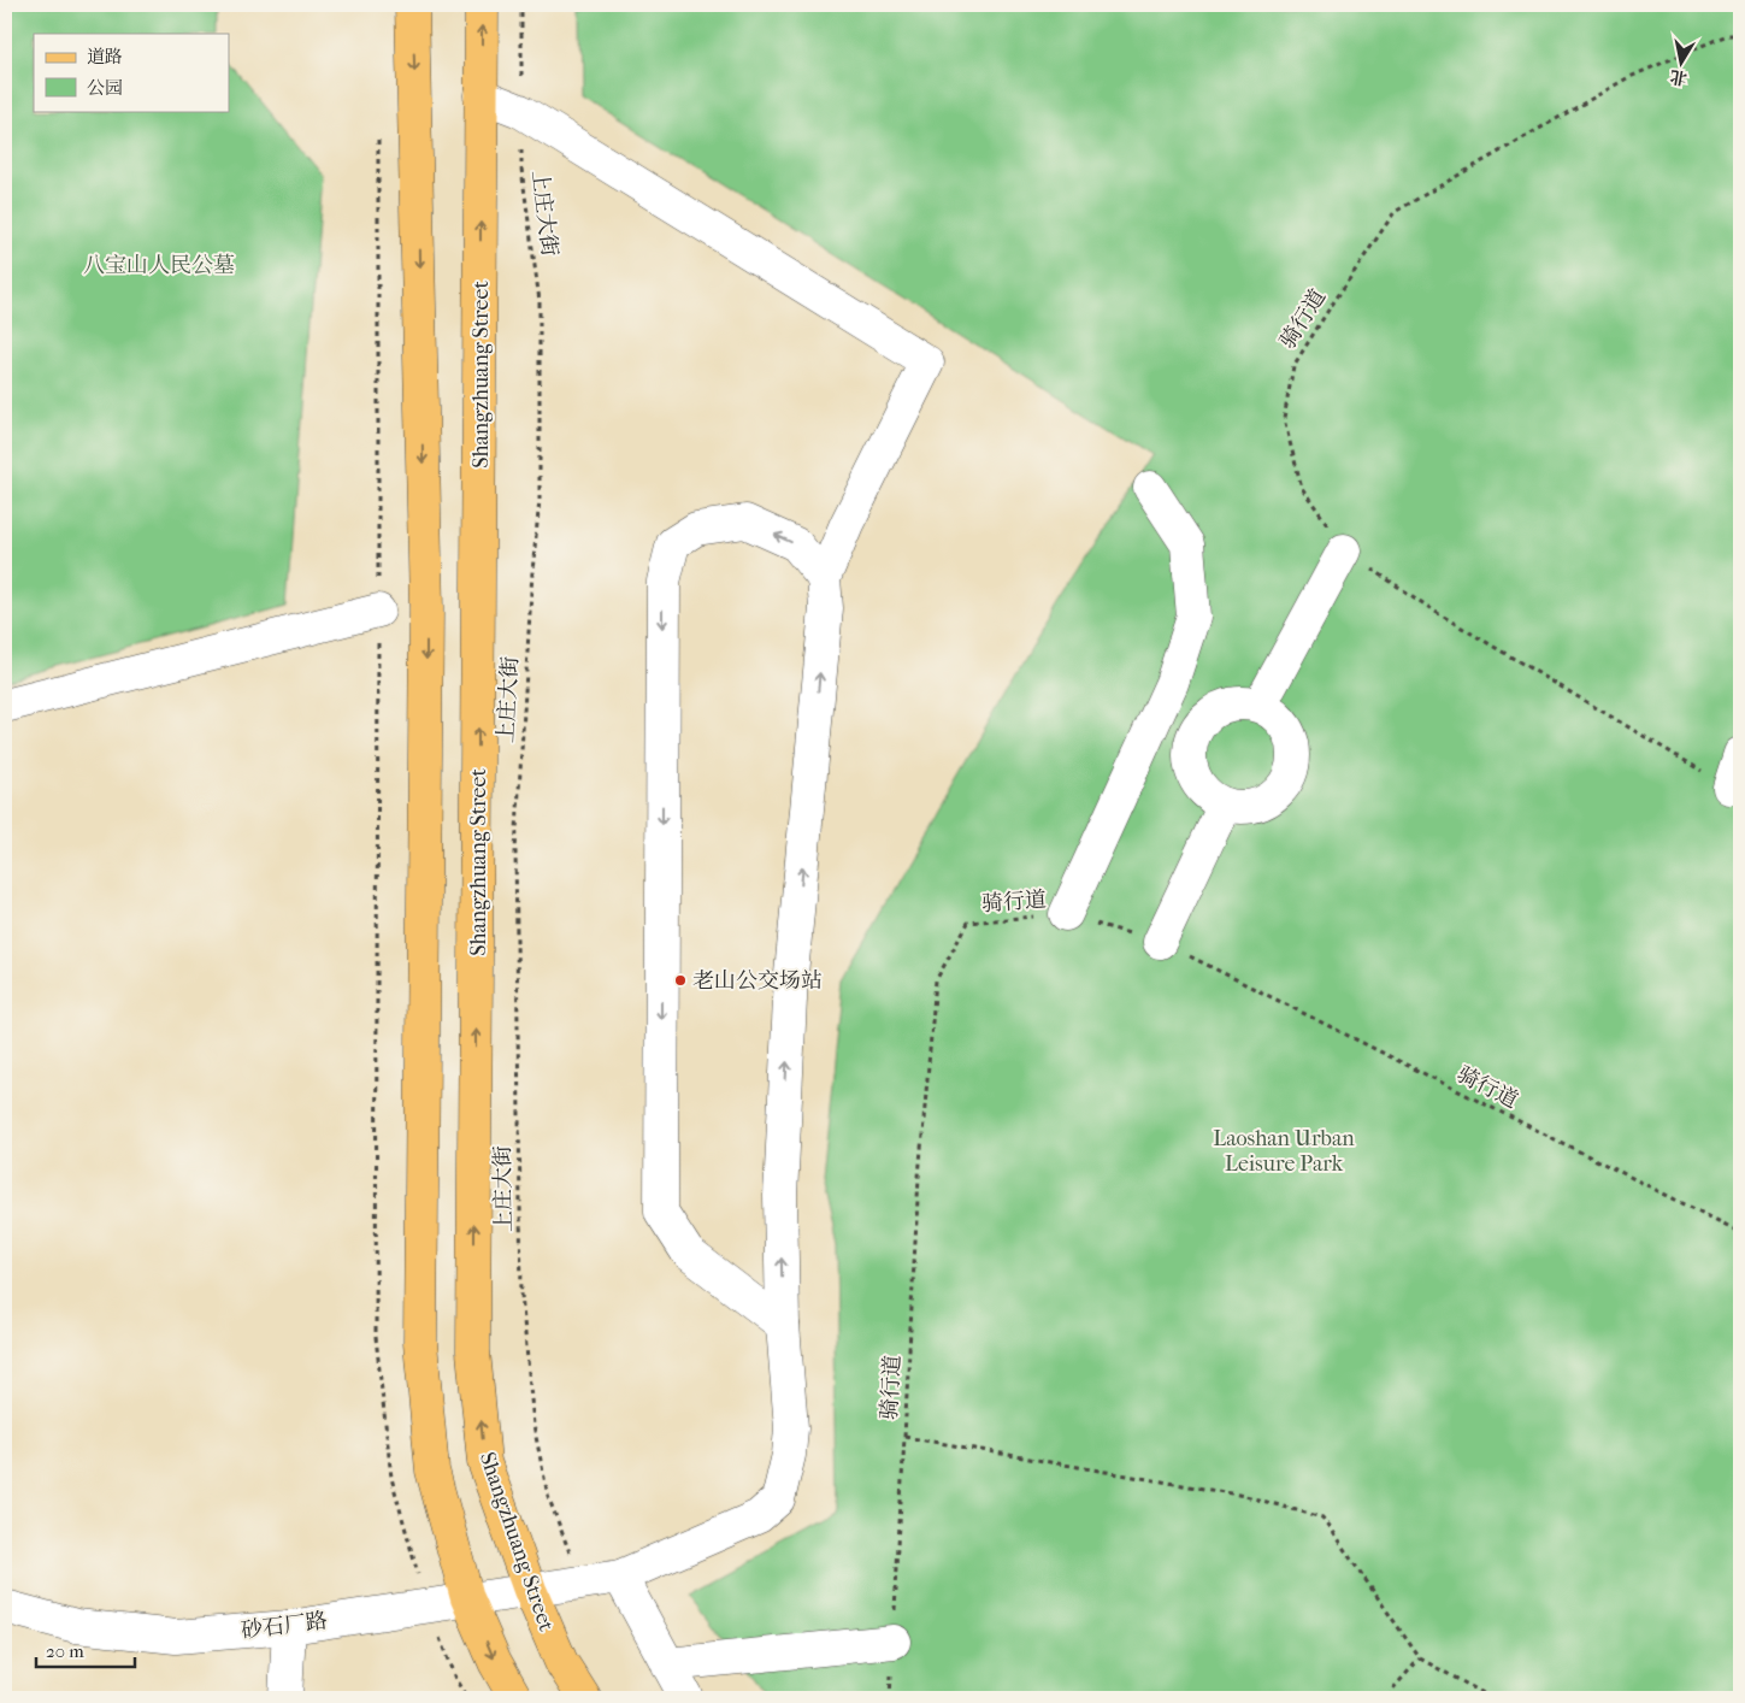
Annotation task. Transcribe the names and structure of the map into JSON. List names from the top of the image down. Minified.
{"streets":{"main road":["Shangzhuang Street"],"street":["砂石厂路"],"path":["上庄大街","骑行道"]},"crossings":[["上庄大街","砂石厂路"],["Shangzhuang Street","砂石厂路"]],"one_way":["砂石厂路"],"parks":["八宝山人民公墓","Laoshan Urban Leisure Park"],"places":["老山公交场站"],"legend":["道路","公园"],"scale_bar":"20 m","north":"bottom"}
